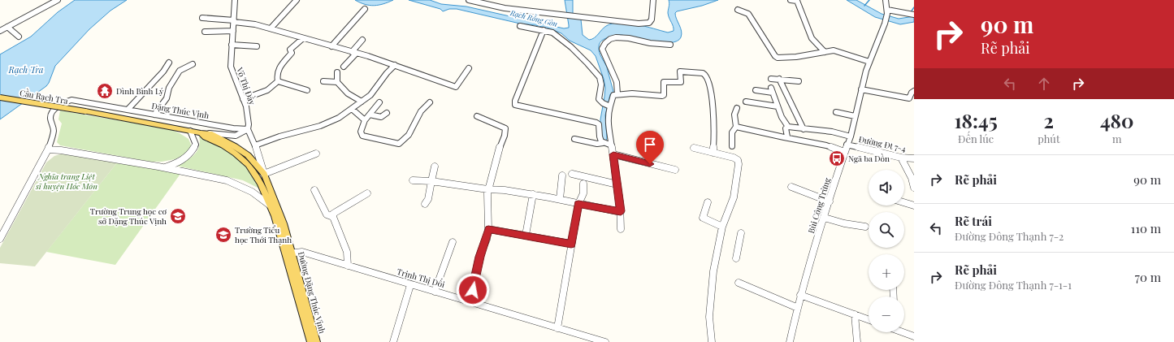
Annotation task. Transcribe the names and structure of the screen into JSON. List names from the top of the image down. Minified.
{"streets":{"main road":["Cầu Rạch Tra","Đường Đặng Thúc Vịnh"],"street":["Võ Thị Đầy","Đặng Thúc Vịnh","Đường Đt 7-4","Bùi Công Trừng","Trịnh Thị Dối"]},"crossings":[["Võ Thị Đầy","Đặng Thúc Vịnh"],["Võ Thị Đầy","Đường Đặng Thúc Vịnh"],["Cầu Rạch Tra","Đường Đặng Thúc Vịnh"],["Đường Đt 7-4","Bùi Công Trừng"],["Trịnh Thị Dối","Đường Đặng Thúc Vịnh"]],"water":["Rạch Rỗng Gòn","Rạch Tra"],"parks":["Nghĩa trang Liệt sĩ huyện Hóc Môn"],"places":{"temple":["Đình Bình Lý"],"bus stop":["Ngã ba Đồn"],"school or university":["Trường Trung học cơ sở Đặng Thúc Vịnh","Trường Tiểu học Thới Thạnh"]},"page":{"turn":["90 m","Rẽ phải"],"eta":["18:45","Đến lúc","2","phút","480","m"],"list":[{"name":"Rẽ phải","value":"90 m"},{"name":"Rẽ trái","note":"Đường Đông Thạnh 7-2","value":"110 m"},{"name":"Rẽ phải","note":"Đường Đông Thạnh 7-1-1","value":"70 m"}],"map_buttons":["+","−"]}}
